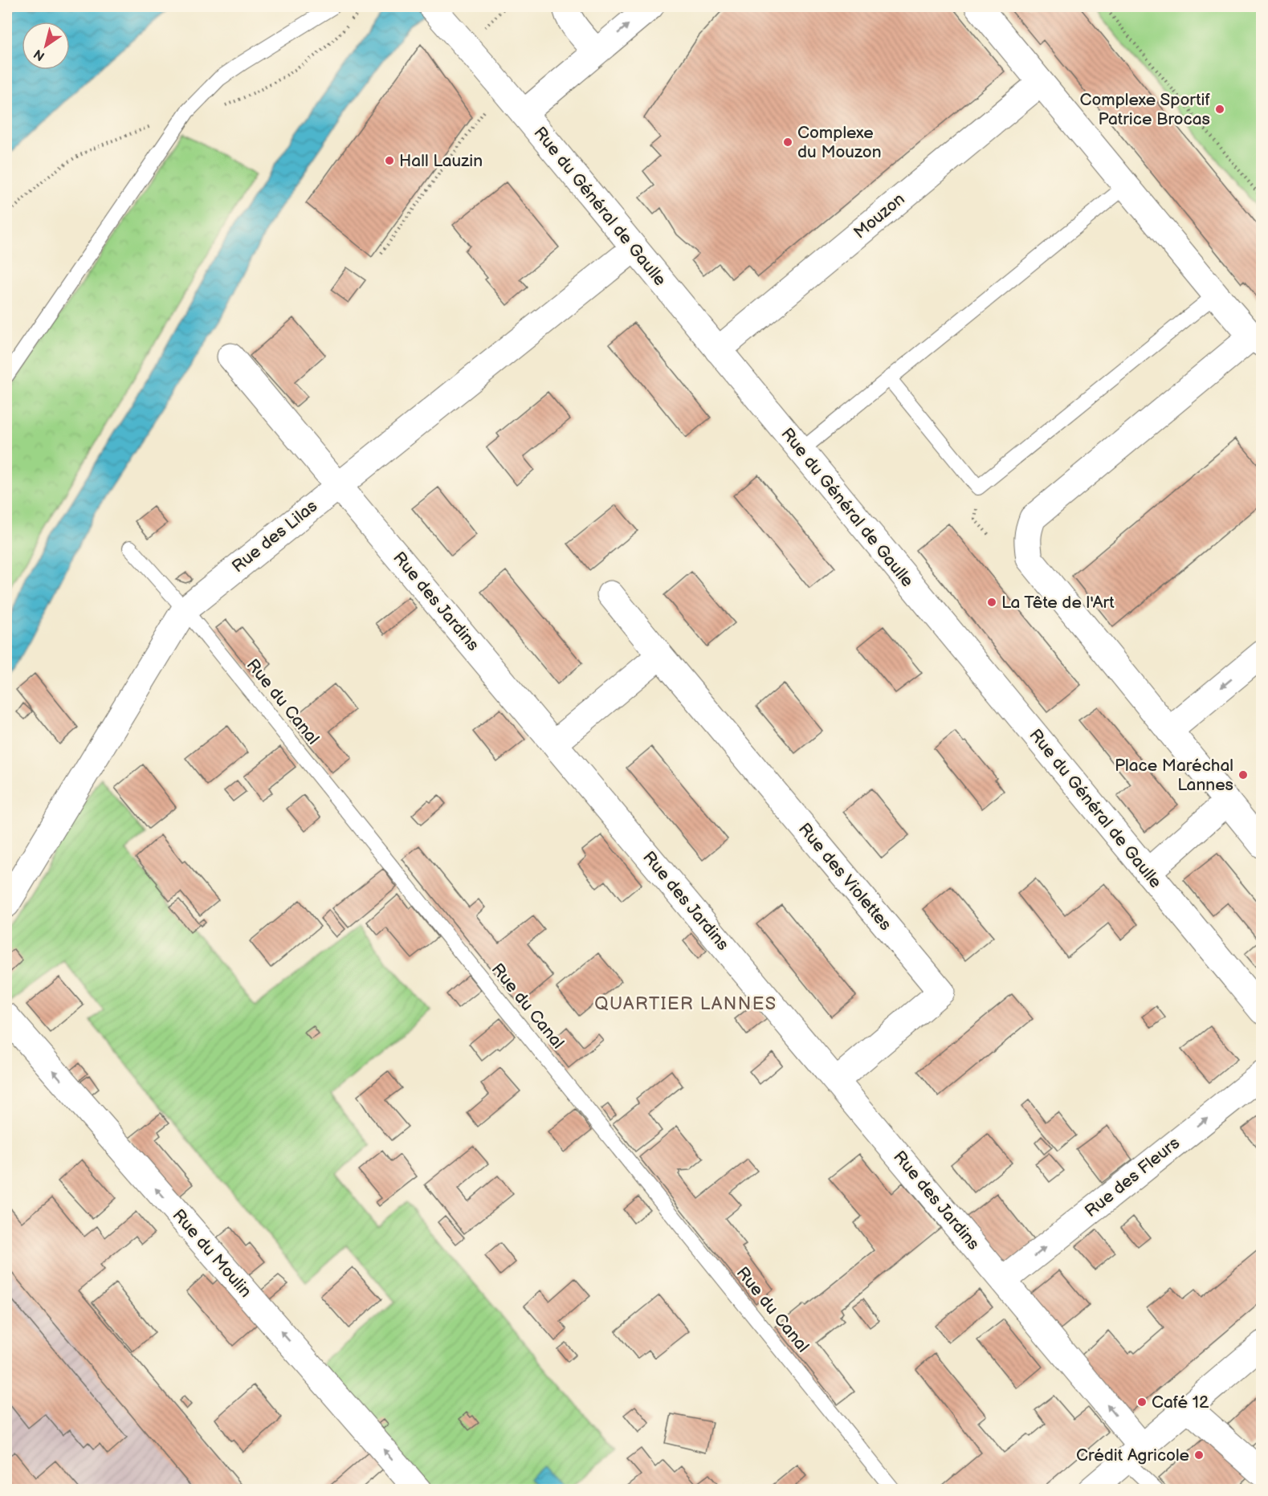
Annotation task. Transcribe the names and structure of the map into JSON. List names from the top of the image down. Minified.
{"streets":{"street":["Rue du Général de Gaulle","Mouzon","Rue des Lilas","Rue des Jardins","Rue des Violettes","Rue des Fleurs","Rue du Moulin"],"lane":["Rue du Canal"]},"crossings":[["Rue du Général de Gaulle","Mouzon"],["Rue du Général de Gaulle","Rue des Lilas"],["Rue des Lilas","Rue des Jardins"],["Rue des Lilas","Rue du Canal"],["Rue des Jardins","Rue des Violettes"],["Rue des Jardins","Rue des Fleurs"]],"one_way":["Rue du Moulin"],"districts":["QUARTIER LANNES"],"places":["Complexe Sportif Patrice Brocas","Complexe du Mouzon","Hall Lauzin","La Tête de l'Art","Place Maréchal Lannes","Café 12","Crédit Agricole"],"north":"bottom left"}
